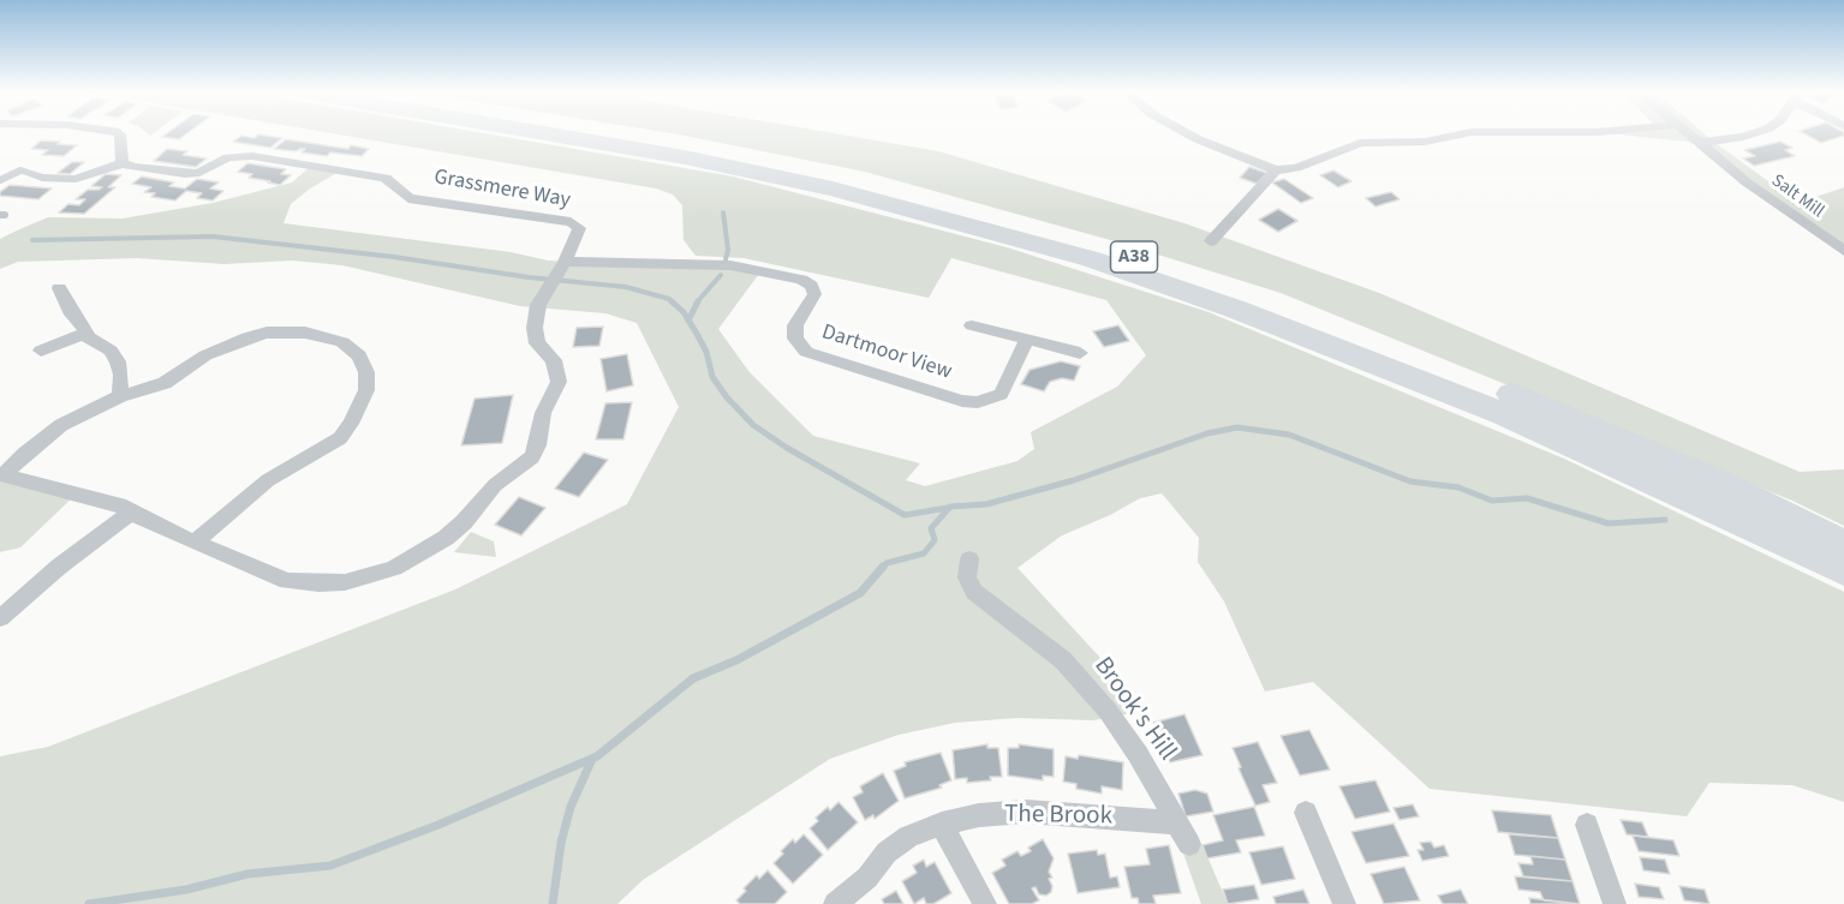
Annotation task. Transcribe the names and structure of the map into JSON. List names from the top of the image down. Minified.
{"streets":{"highway":["A38"],"street":["Grassmere Way","Salt Mill","Dartmoor View","Brook's Hill","The Brook"]},"crossings":[["Grassmere Way","Dartmoor View"],["Brook's Hill","The Brook"]]}
